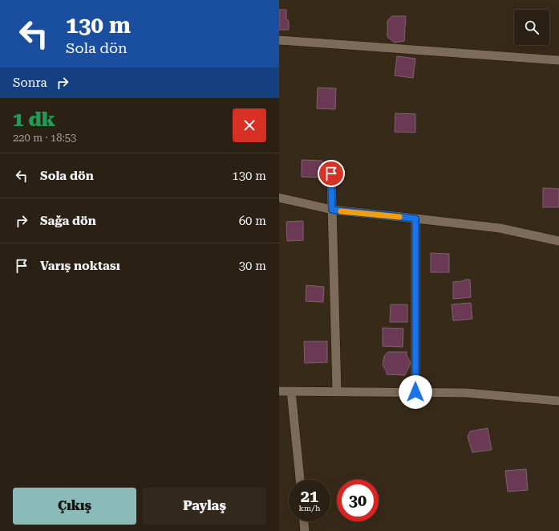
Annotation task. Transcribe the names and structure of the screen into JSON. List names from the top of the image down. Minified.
{"page":{"turn":["130 m","Sola dön"],"then":"Sonra","heading":["1 dk","220 m · 18:53"],"list":[{"name":"Sola dön","value":"130 m"},{"name":"Sağa dön","value":"60 m"},{"name":"Varış noktası","value":"30 m"}],"speed":"21 km/h","limit":"30","buttons":["Çıkış","Paylaş"]}}
